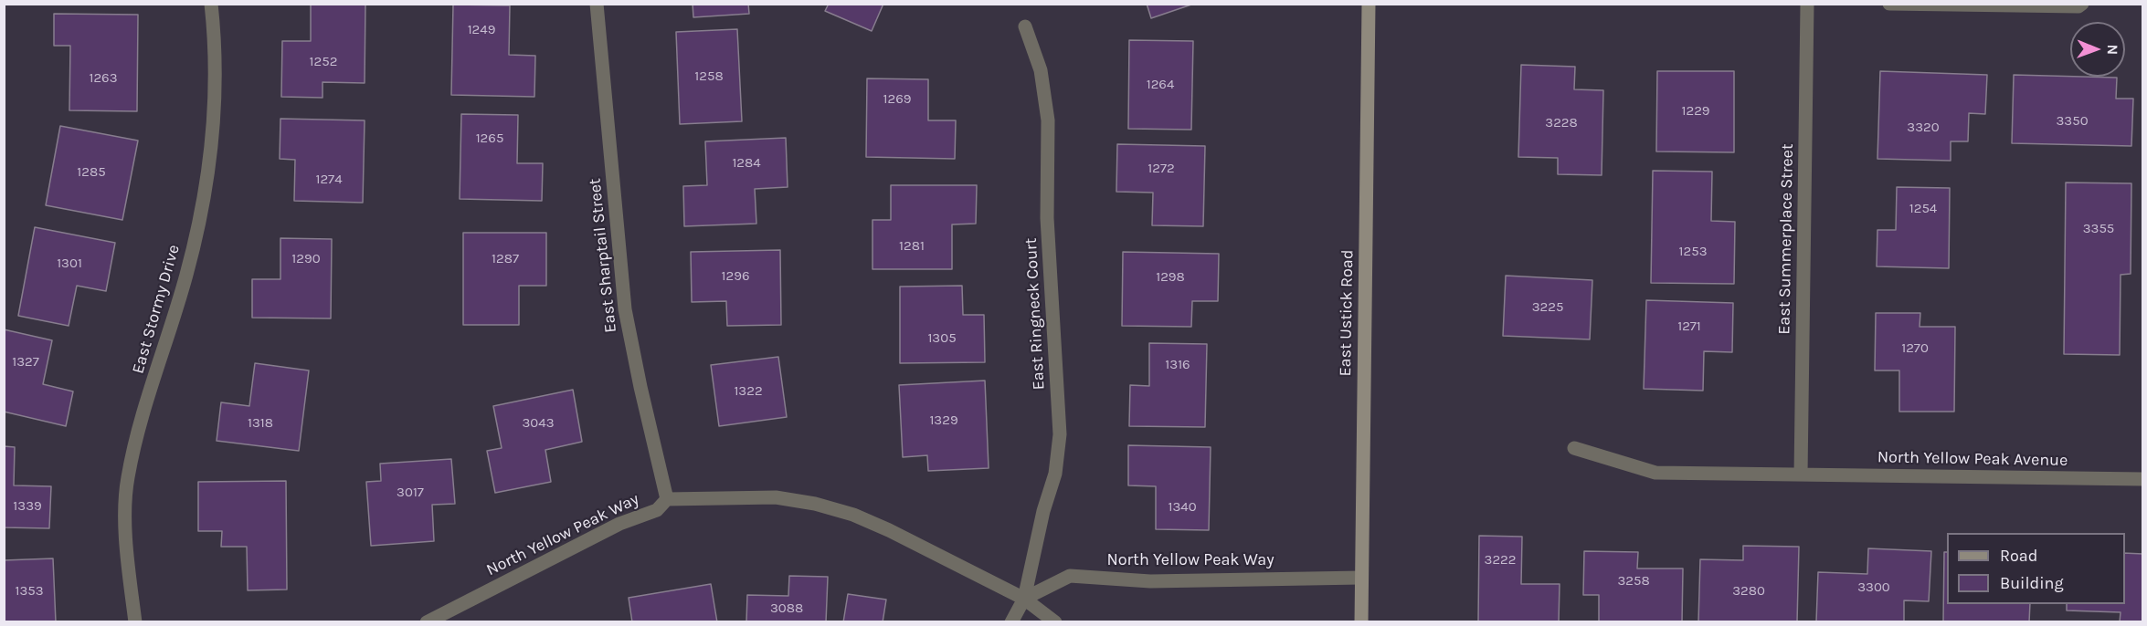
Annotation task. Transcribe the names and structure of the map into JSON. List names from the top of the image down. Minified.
{"streets":{"main road":["East Ustick Road"],"street":["East Summerplace Street","East Sharptail Street","East Stormy Drive","East Ringneck Court","North Yellow Peak Avenue","North Yellow Peak Way"]},"crossings":[["East Summerplace Street","North Yellow Peak Avenue"],["East Sharptail Street","North Yellow Peak Way"],["East Ustick Road","North Yellow Peak Way"],["East Ringneck Court","North Yellow Peak Way"]],"house_numbers":["1249","1252","1258","1263","1264","1269","1229","3350","3228","3320","1265","1284","1272","1285","1274","1254","3355","1281","1253","1290","1287","1301","1296","1298","3225","1271","1305","1270","1327","1316","1322","1329","1318","3043","3017","1339","1340","3222","3258","3300","1353","3280","3088"],"legend":["Road","Building"],"north":"right"}
